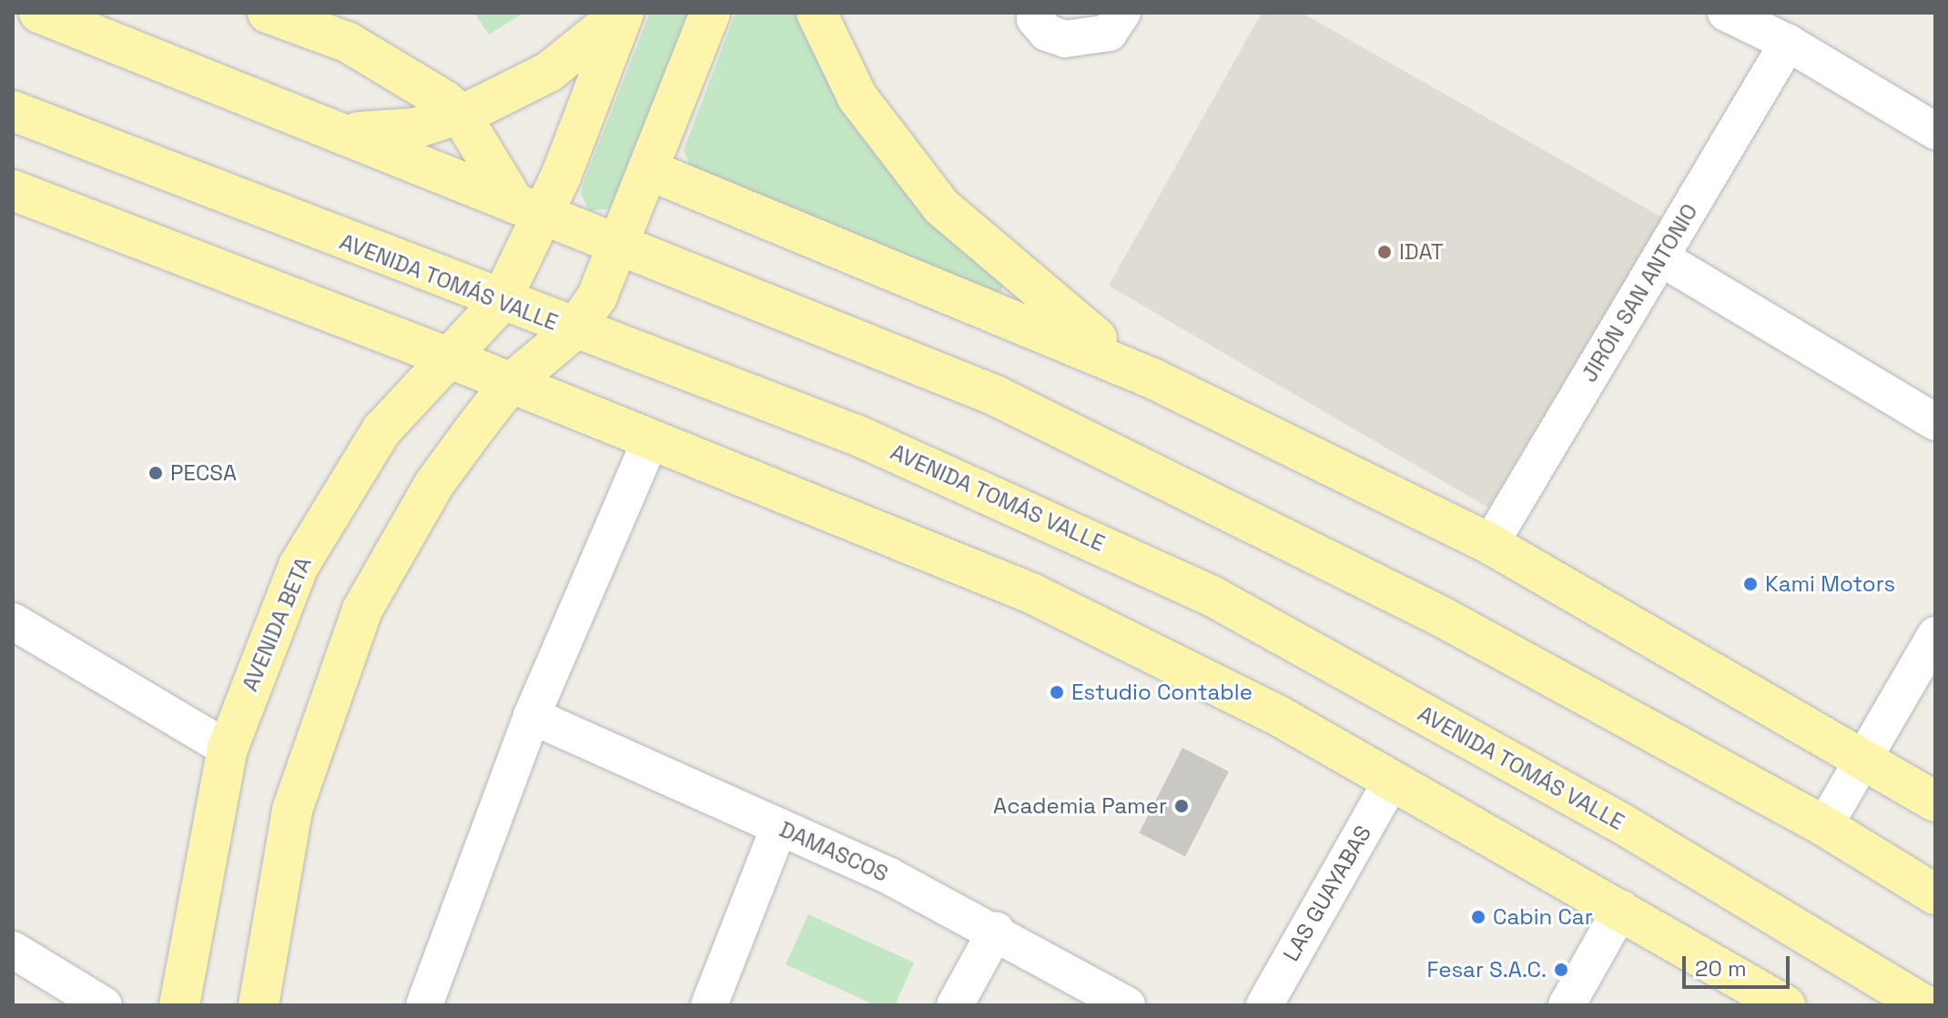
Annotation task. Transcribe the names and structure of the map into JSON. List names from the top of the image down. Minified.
{"streets":{"main road":["AVENIDA TOMÁS VALLE","AVENIDA BETA"],"street":["JIRÓN SAN ANTONIO","DAMASCOS","LAS GUAYABAS"]},"crossings":[["AVENIDA TOMÁS VALLE","AVENIDA BETA"]],"places":["IDAT","PECSA","Kami Motors","Estudio Contable","Academia Pamer","Cabin Car","Fesar S.A.C."],"scale_bar":"20 m"}
